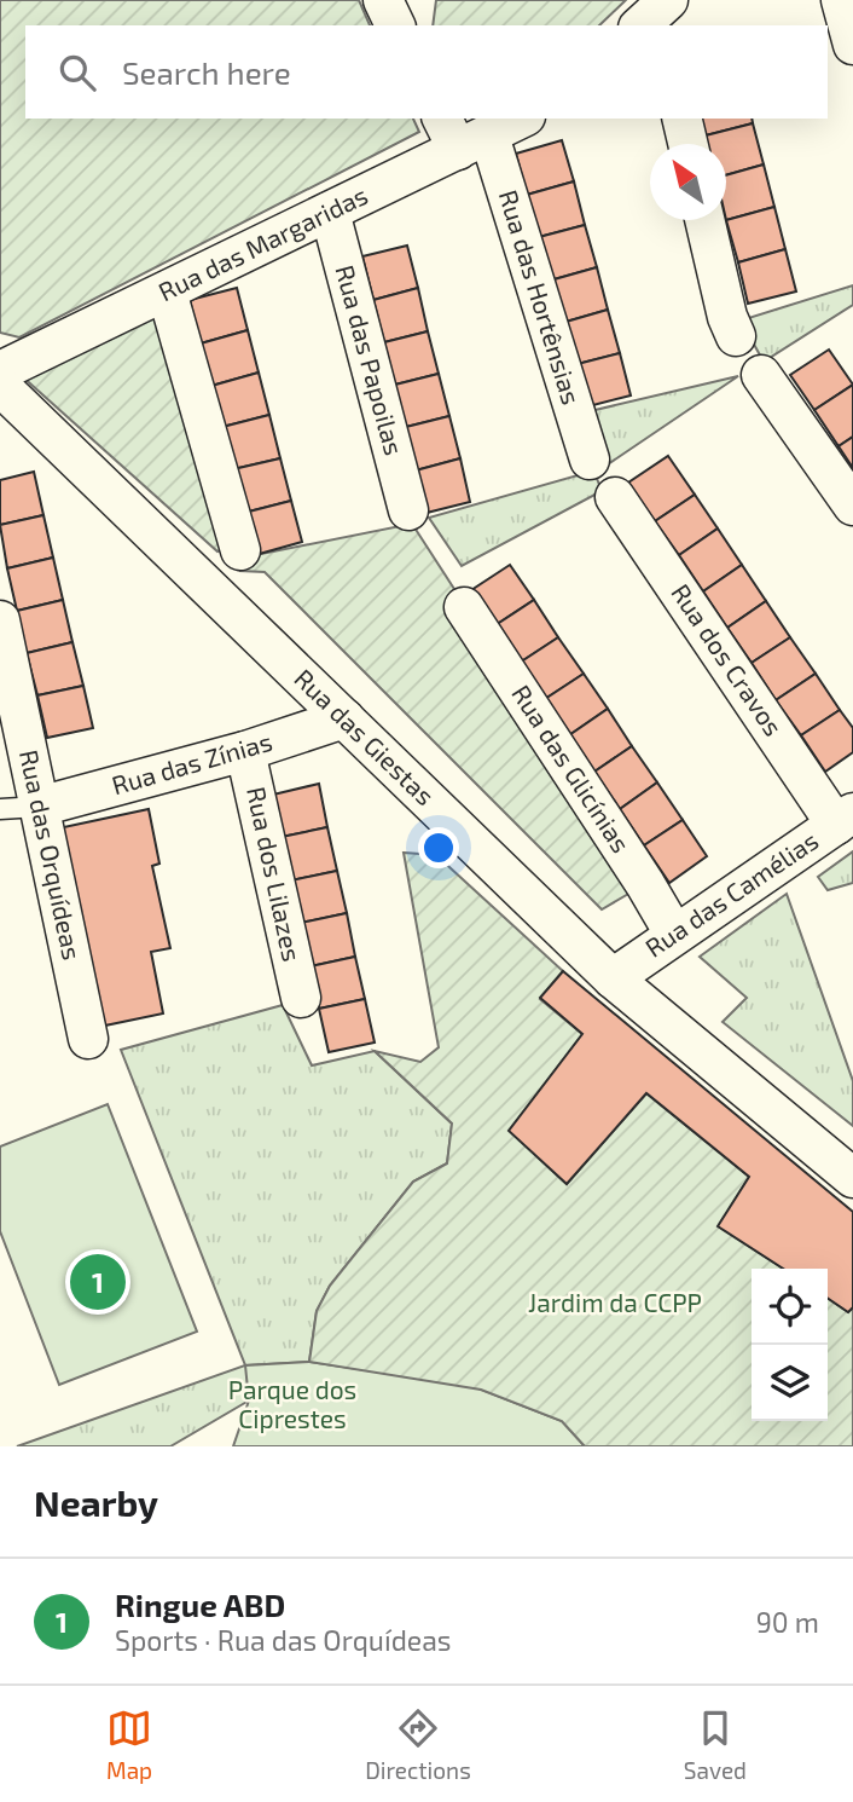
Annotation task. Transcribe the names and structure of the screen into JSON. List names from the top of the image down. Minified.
{"streets":{"street":["Rua das Margaridas","Rua das Hortênsias","Rua das Papoilas","Rua dos Cravos","Rua das Giestas","Rua das Zínias","Rua das Glicínias","Rua das Orquídeas","Rua dos Lilazes","Rua das Camélias"]},"crossings":[["Rua das Margaridas","Rua das Hortênsias"],["Rua das Margaridas","Rua das Papoilas"],["Rua dos Cravos","Rua das Camélias"],["Rua das Giestas","Rua das Zínias"],["Rua das Giestas","Rua das Camélias"],["Rua das Zínias","Rua das Orquídeas"],["Rua das Zínias","Rua dos Lilazes"],["Rua das Glicínias","Rua das Camélias"]],"parks":["Jardim da CCPP","Parque dos Ciprestes"],"north":"top left","page":{"search":"Search here","pins":"1","heading":"Nearby","list":[{"mark":"1","name":"Ringue ABD","note":"Sports · Rua das Orquídeas","value":"90 m"}],"nav":["Map","Directions","Saved"]}}
